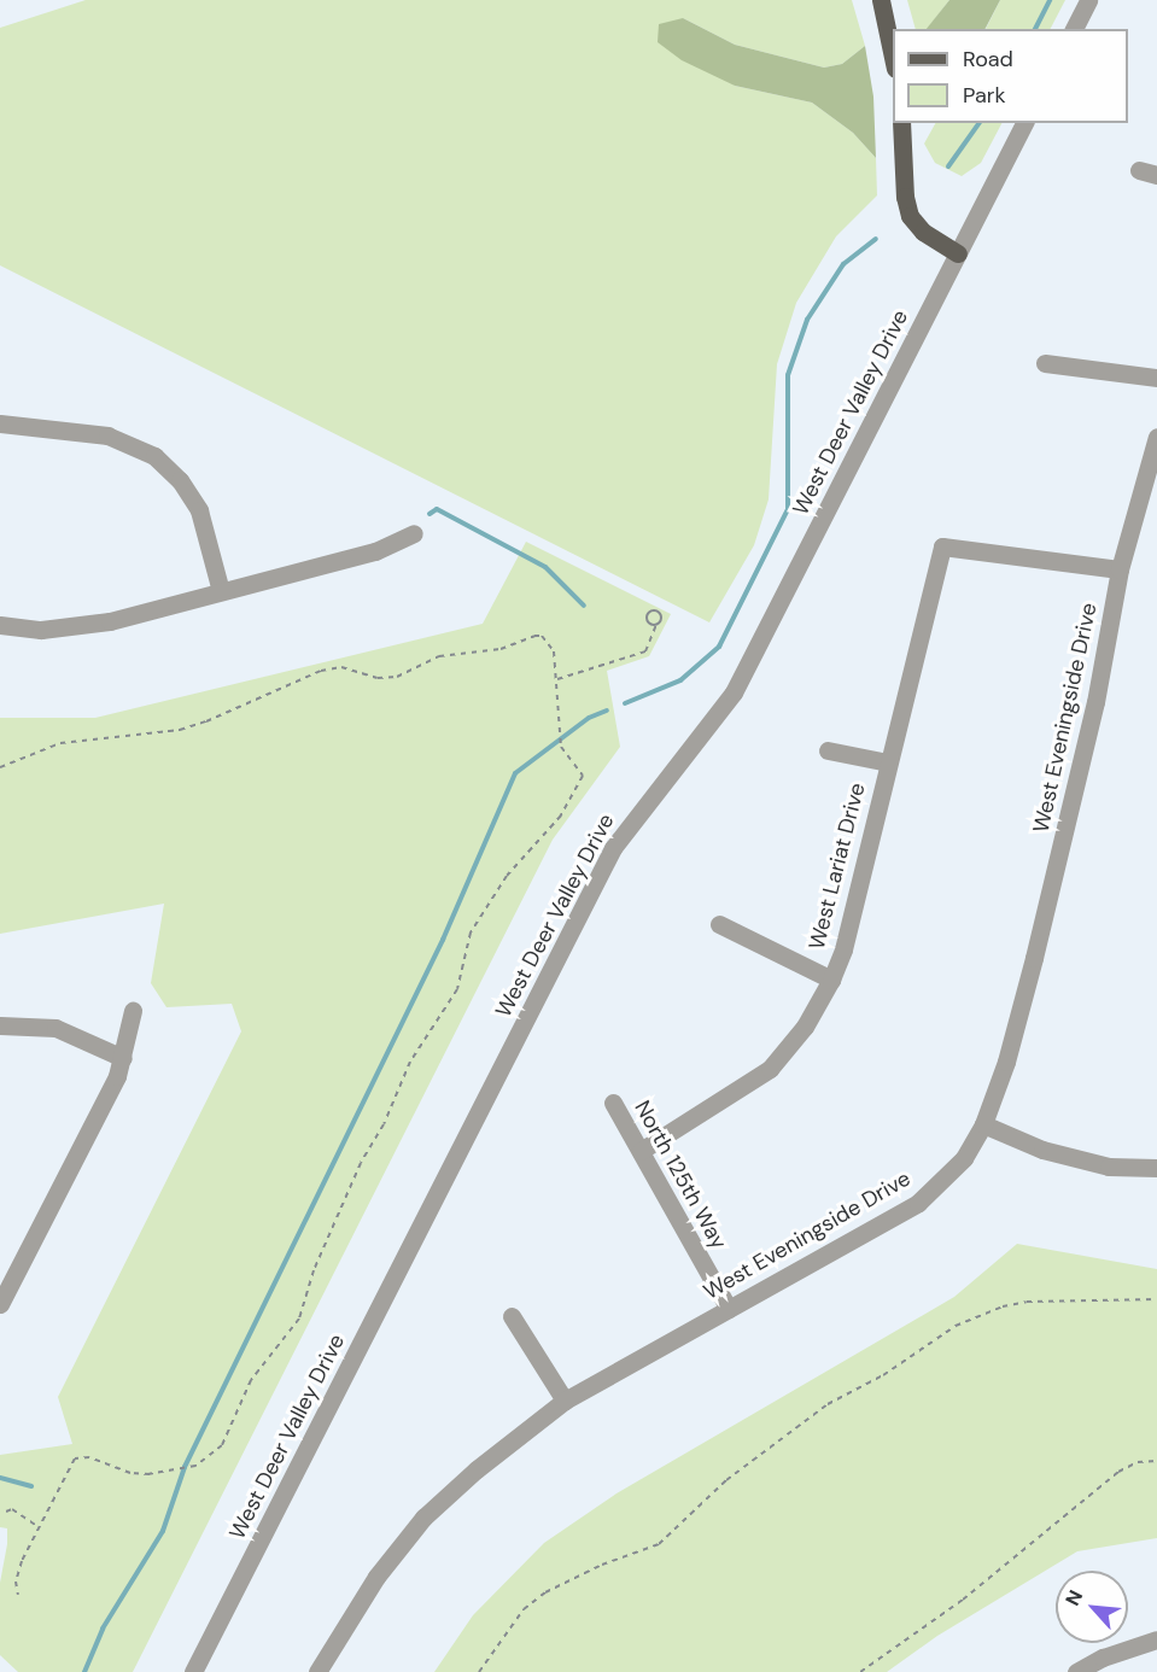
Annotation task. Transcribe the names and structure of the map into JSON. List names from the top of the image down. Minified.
{"streets":{"street":["West Deer Valley Drive","West Eveningside Drive","West Lariat Drive","North 125th Way"]},"crossings":[["West Eveningside Drive","West Lariat Drive"],["West Eveningside Drive","North 125th Way"],["West Lariat Drive","North 125th Way"]],"legend":["Road","Park"],"north":"top left"}
